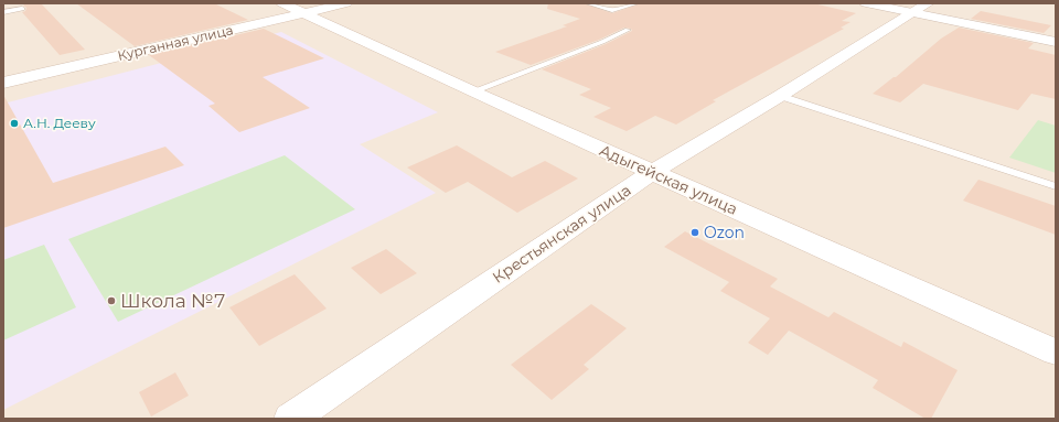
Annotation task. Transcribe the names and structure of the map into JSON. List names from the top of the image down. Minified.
{"streets":{"street":["Курганная улица","Адыгейская улица","Крестьянская улица"]},"crossings":[["Курганная улица","Адыгейская улица"],["Адыгейская улица","Крестьянская улица"]],"places":["А.Н. Дееву","Ozon","Школа №7"]}
